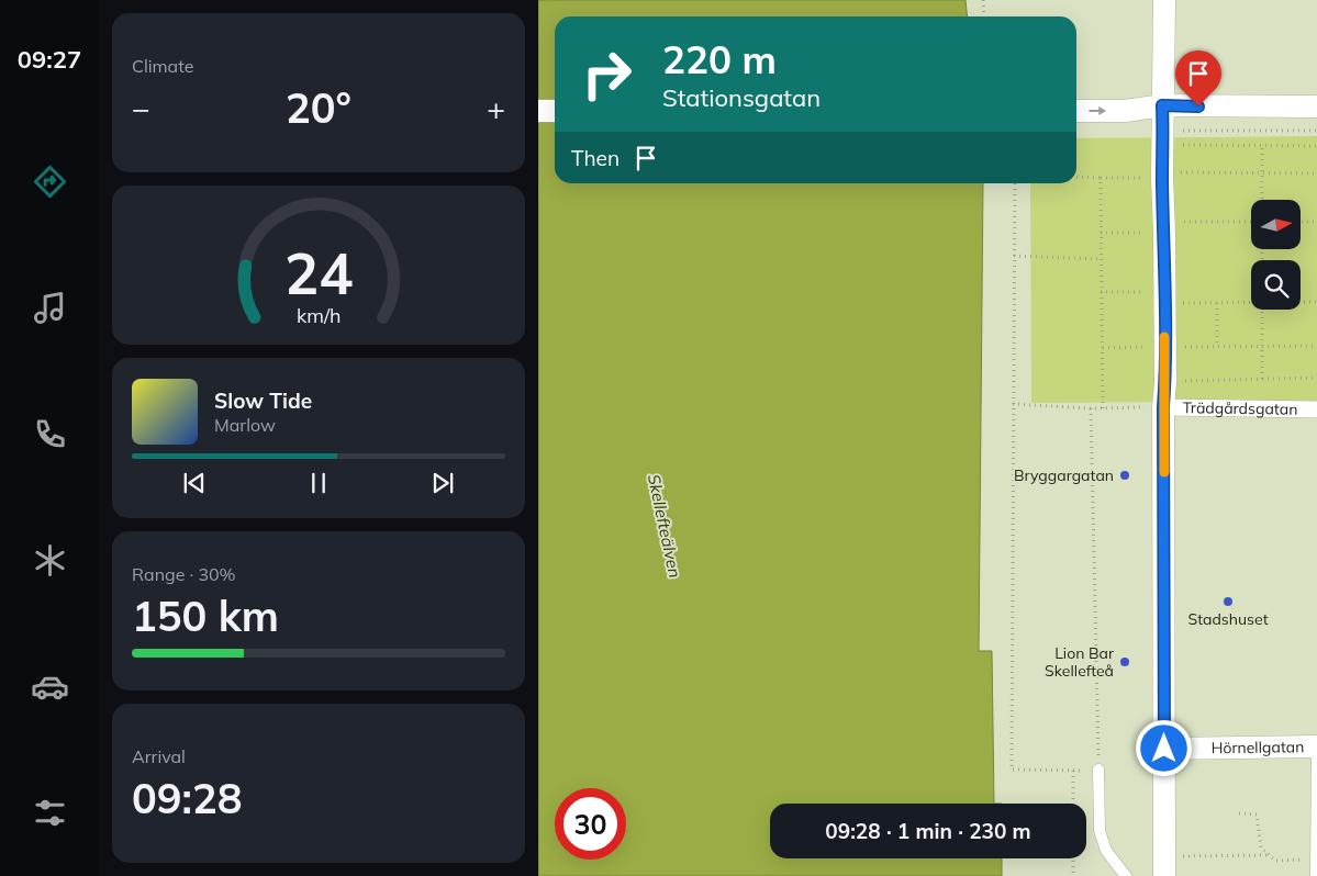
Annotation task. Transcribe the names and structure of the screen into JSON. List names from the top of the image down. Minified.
{"streets":{"street":["Trädgårdsgatan","Hörnellgatan"]},"water":["Skellefteälven"],"places":["Bryggargatan","Stadshuset","Lion Bar Skellefteå"],"north":"right","page":{"tabs":"09:27","tile":["Climate",["Range · 30%","150 km"],["Arrival","09:28"]],"turn":["220 m","Stationsgatan"],"heat":["−","20°","+"],"then":"Then","song":["Slow Tide","Marlow"],"limit":"30","trip":"09:28 · 1 min · 230 m","gauge":["24","km/h"]}}
